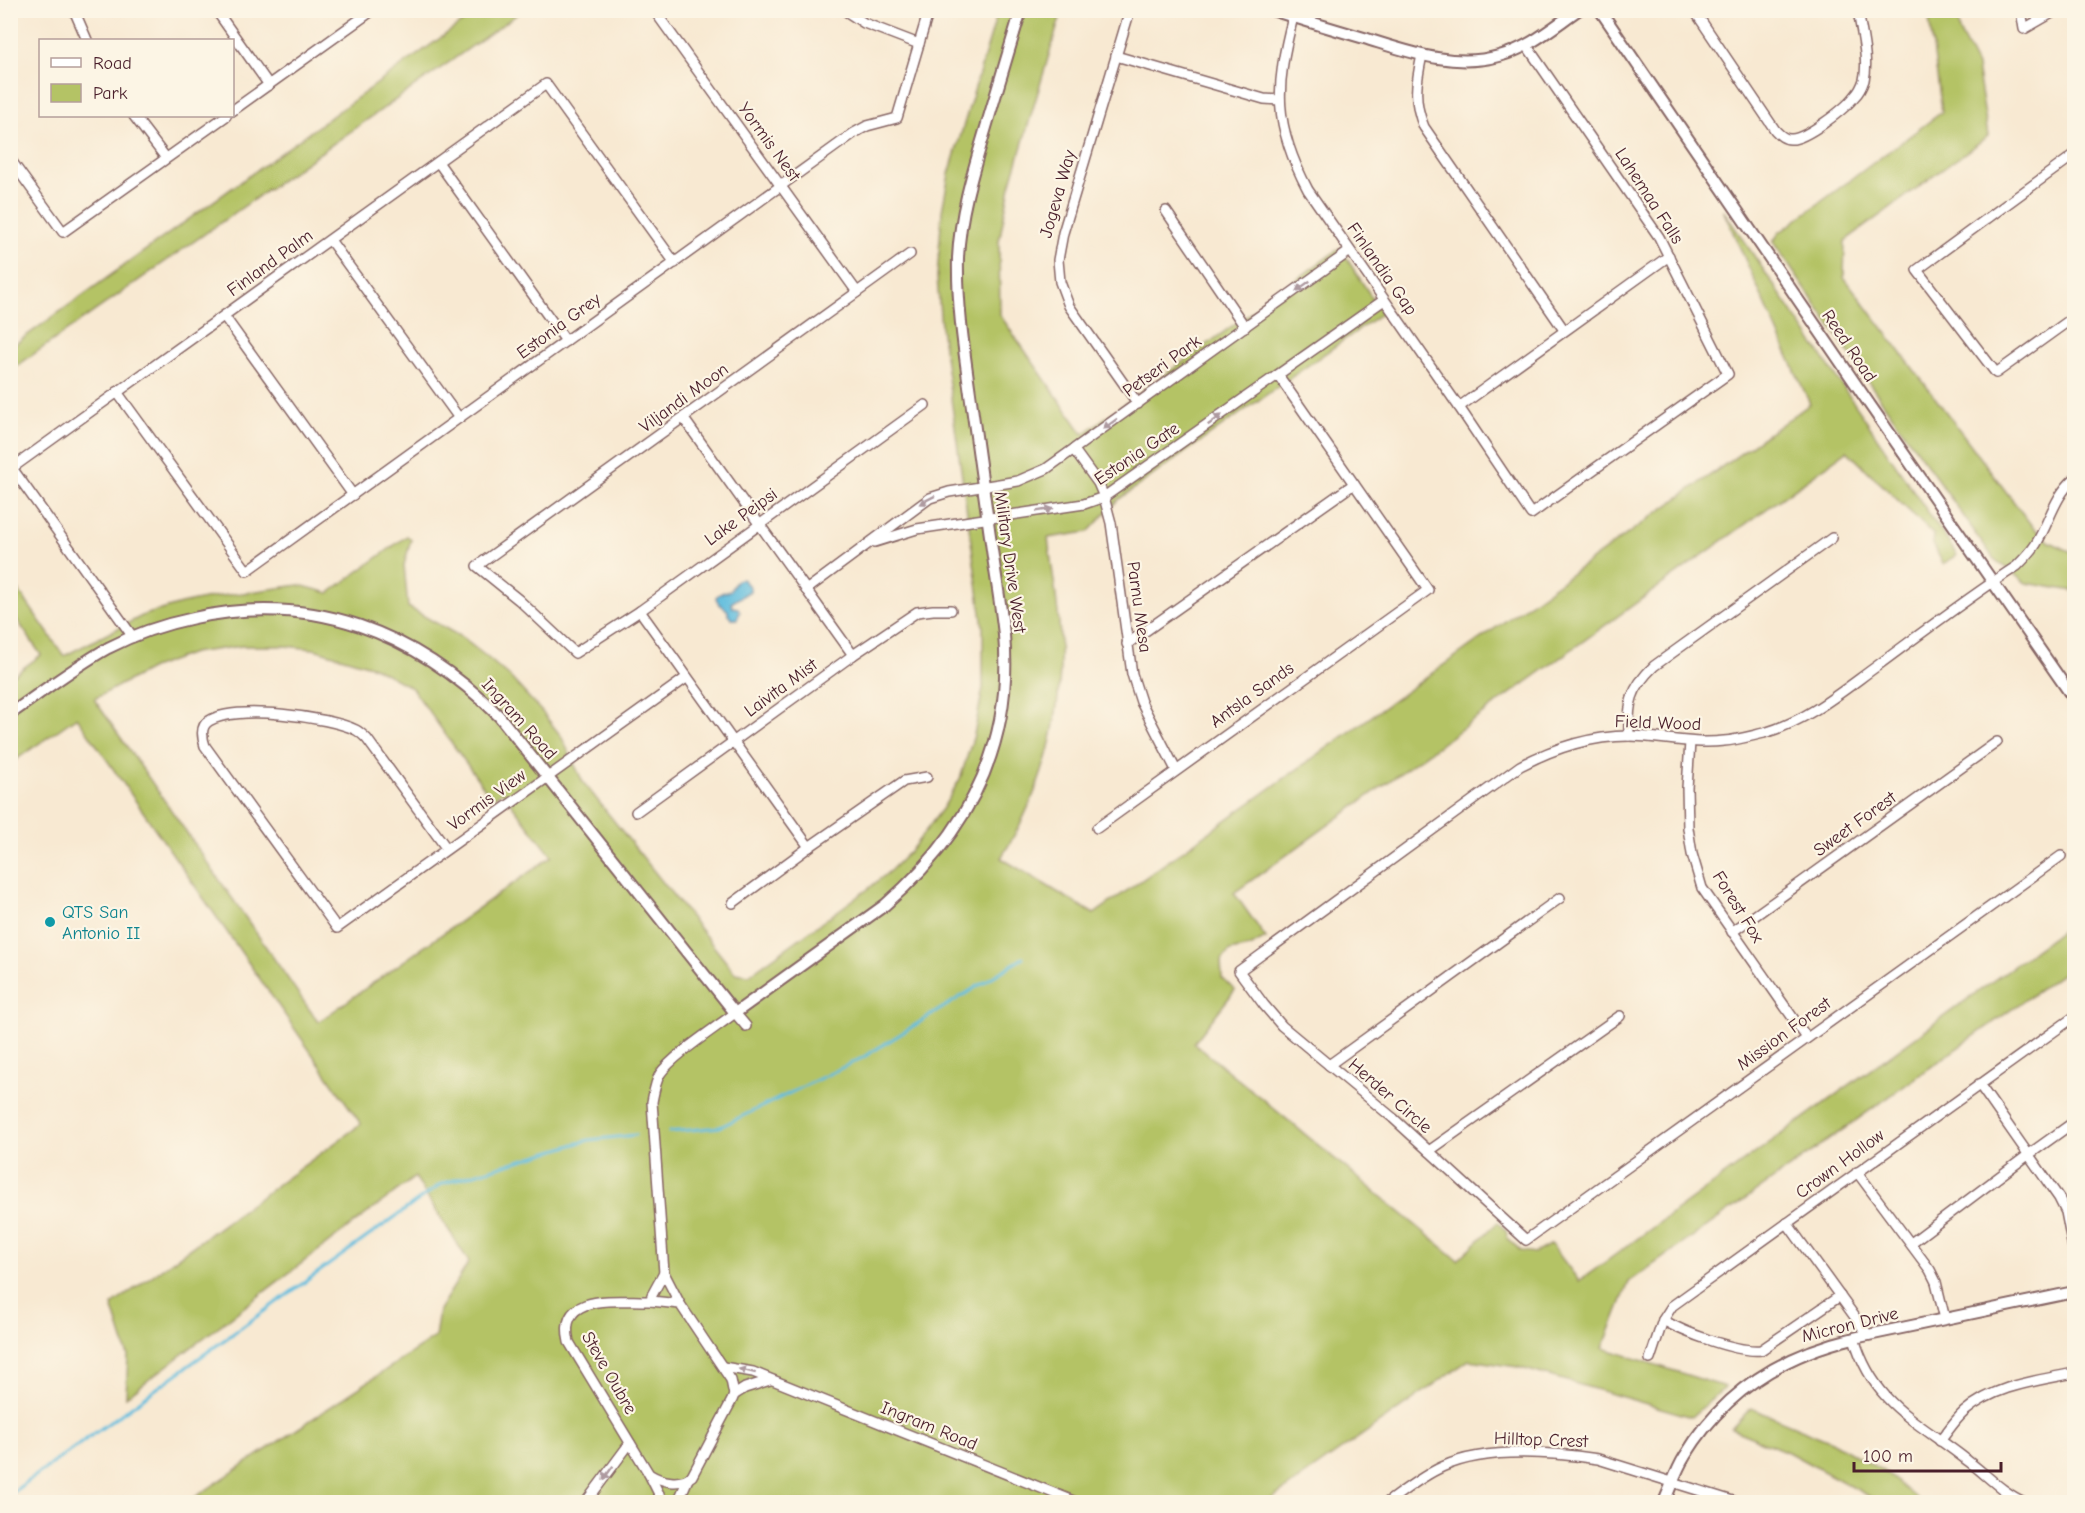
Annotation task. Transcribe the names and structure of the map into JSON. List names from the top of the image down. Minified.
{"streets":{"street":["Yormis Nest","Jogeva Way","Lahemaa Falls","Finland Palm","Finlandia Gap","Estonia Grey","Reed Road","Petseri Park","Viljandi Moon","Estonia Gate","Lake Peipsi","Military Drive West","Parnu Mesa","Laivita Mist","Antsla Sands","Ingram Road","Field Wood","Vormis View","Sweet Forest","Forest Fox","Mission Forest","Herder Circle","Crown Hollow","Micron Drive","Steve Oubre","Hilltop Crest"]},"crossings":[["Yormis Nest","Estonia Grey"],["Yormis Nest","Viljandi Moon"],["Jogeva Way","Petseri Park"],["Lahemaa Falls","Finlandia Gap"],["Finland Palm","Estonia Grey"],["Finlandia Gap","Petseri Park"],["Finlandia Gap","Estonia Gate"],["Reed Road","Field Wood"],["Petseri Park","Estonia Gate"],["Petseri Park","Military Drive West"],["Petseri Park","Parnu Mesa"],["Viljandi Moon","Lake Peipsi"],["Estonia Gate","Military Drive West"],["Estonia Gate","Parnu Mesa"],["Military Drive West","Ingram Road"],["Parnu Mesa","Antsla Sands"],["Ingram Road","Vormis View"],["Field Wood","Forest Fox"],["Field Wood","Herder Circle"],["Sweet Forest","Forest Fox"],["Forest Fox","Mission Forest"],["Mission Forest","Herder Circle"],["Micron Drive","Hilltop Crest"]],"one_way":["Petseri Park"],"places":["QTS San Antonio II"],"legend":["Road","Park"],"scale_bar":"100 m"}
